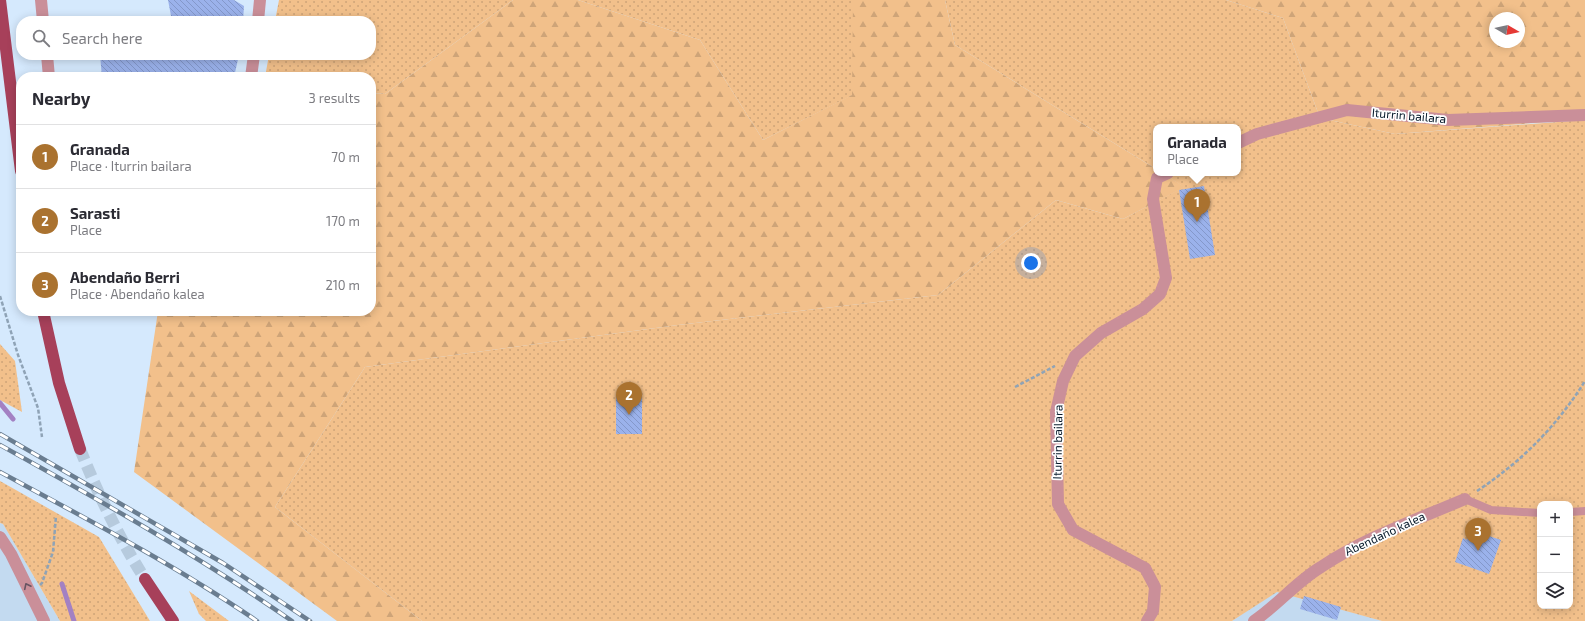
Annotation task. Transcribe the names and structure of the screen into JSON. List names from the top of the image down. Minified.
{"streets":{"street":["Iturrin bailara","Abendaño kalea"]},"north":"right","page":{"search":"Search here","heading":["Nearby","3 results"],"popup":["Granada","Place"],"list":[{"mark":"1","name":"Granada","note":"Place · Iturrin bailara","value":"70 m"},{"mark":"2","name":"Sarasti","note":"Place","value":"170 m"},{"mark":"3","name":"Abendaño Berri","note":"Place · Abendaño kalea","value":"210 m"}],"pins":["1","2","3"],"map_buttons":["+","−"]}}
